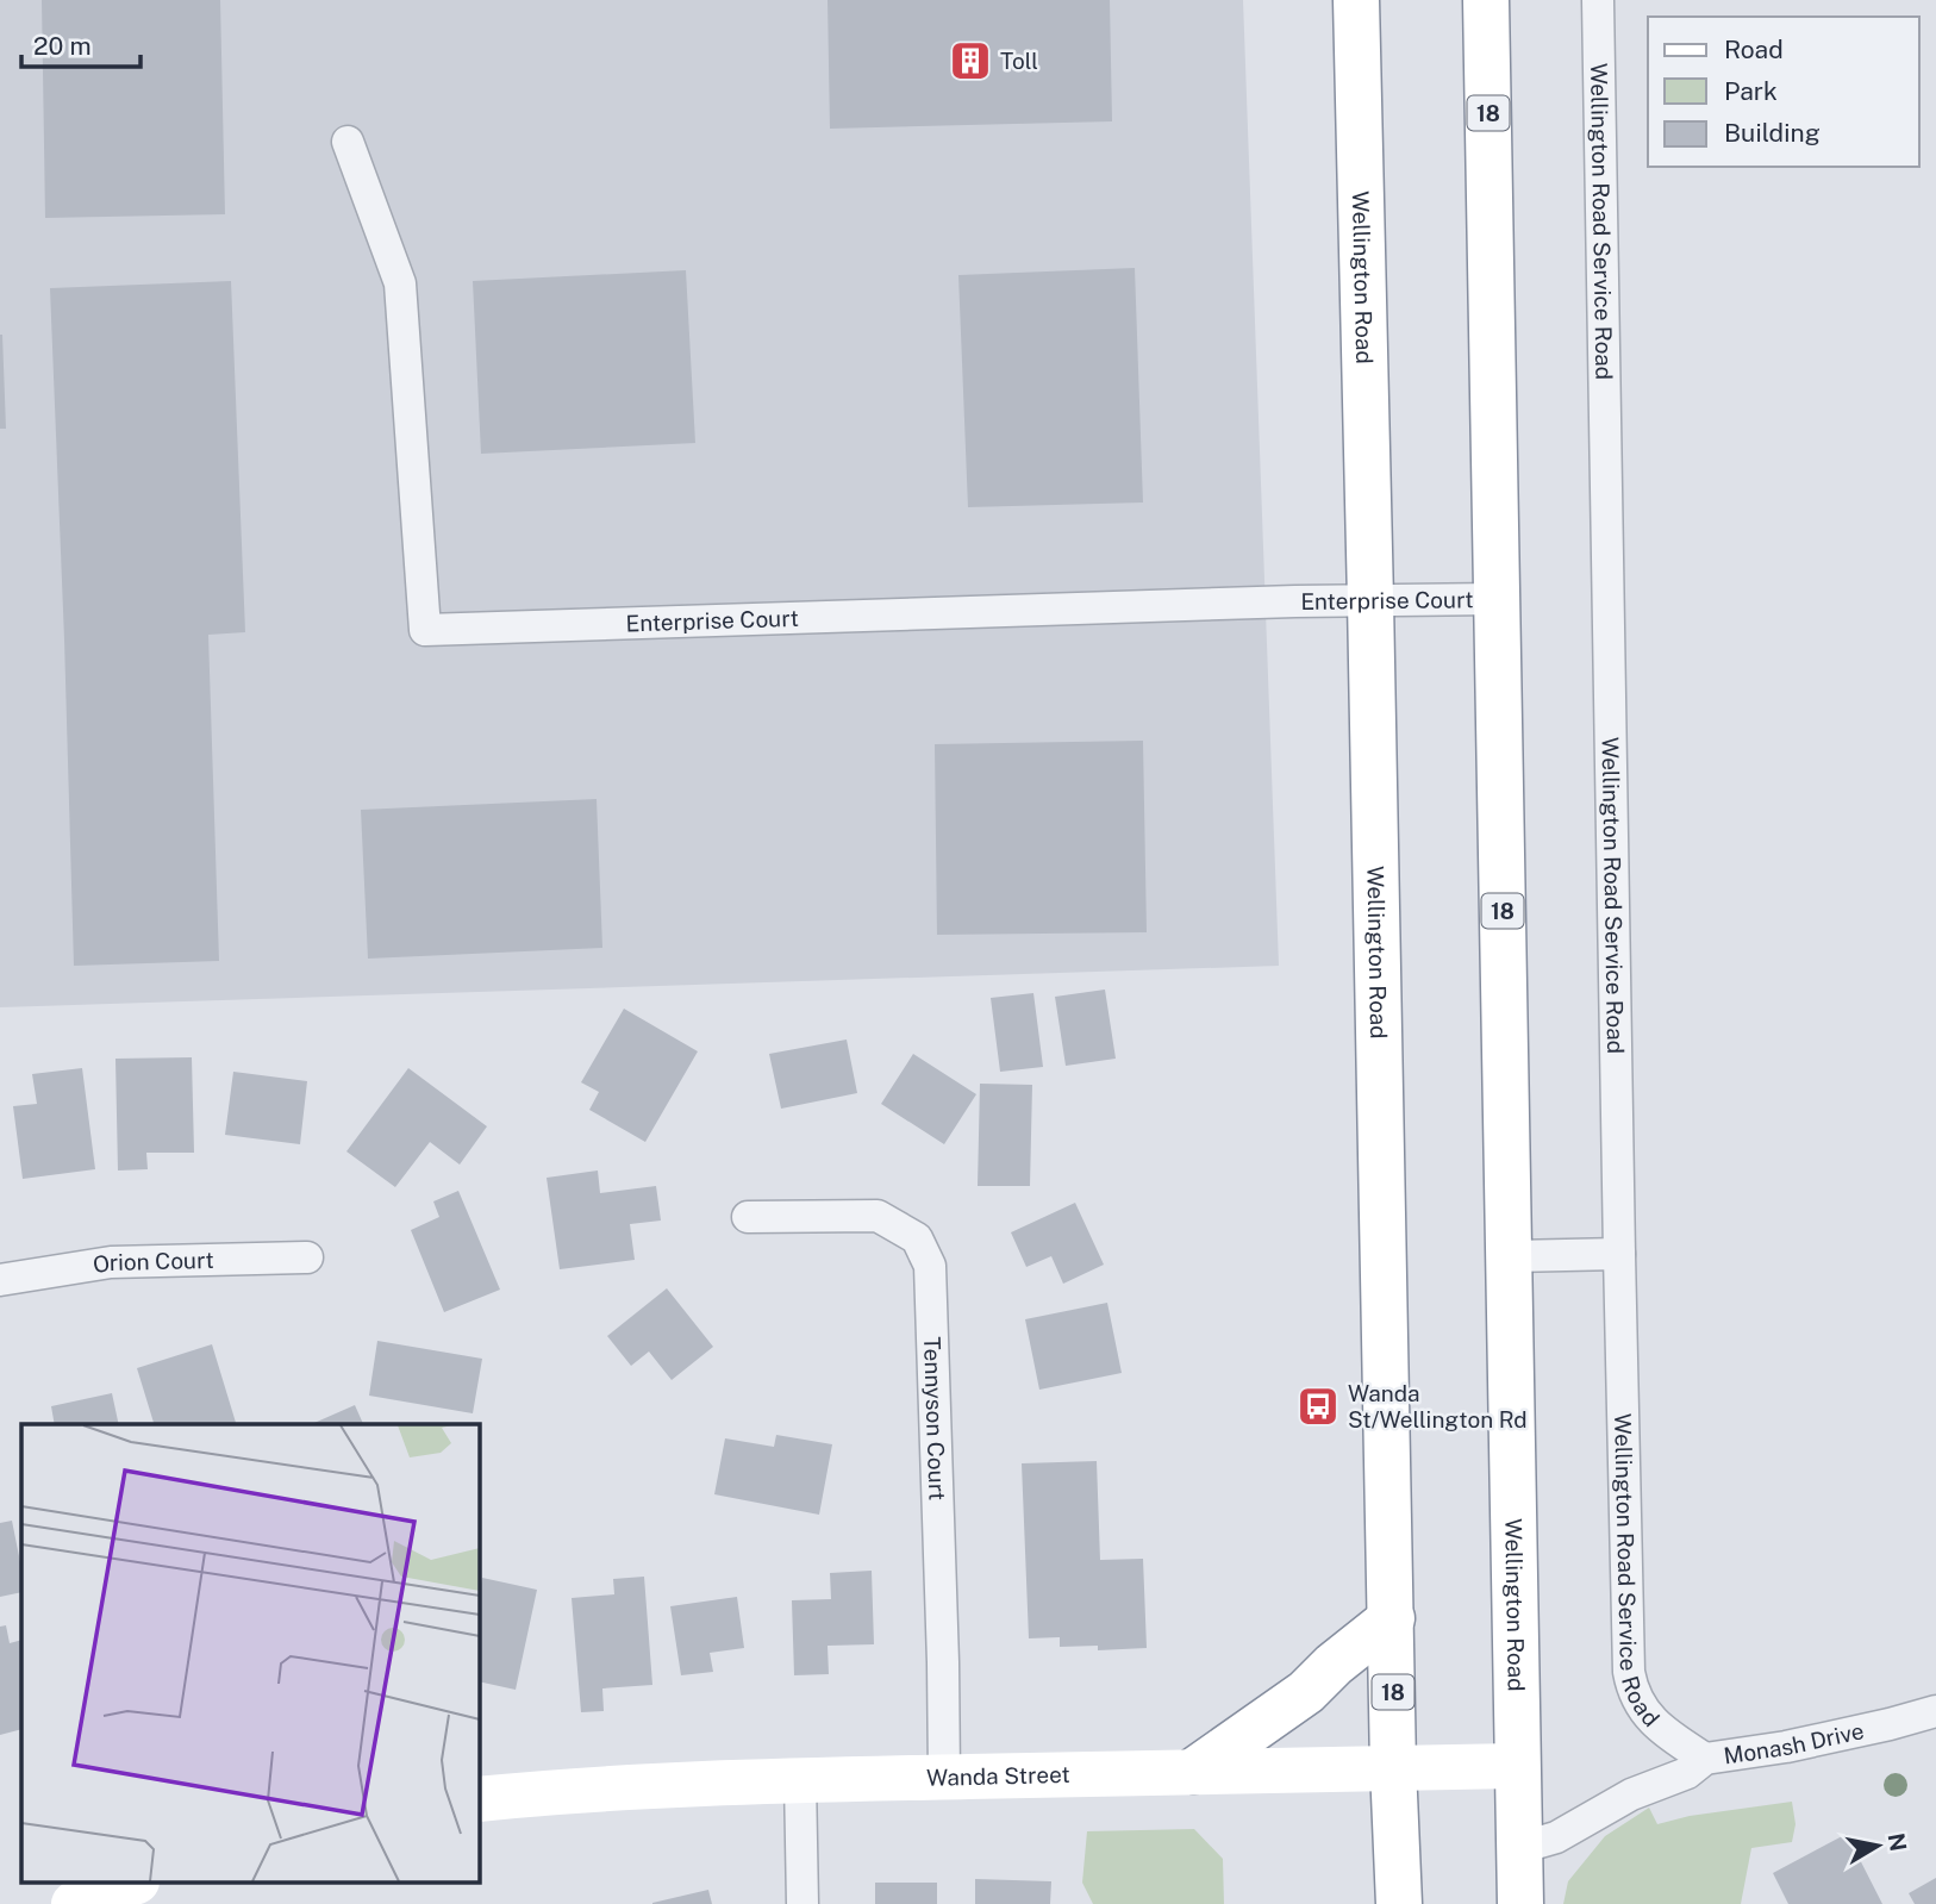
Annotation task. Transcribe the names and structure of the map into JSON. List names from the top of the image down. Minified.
{"streets":{"main road":["18","Wellington Road","Wanda Street"],"street":["Wellington Road Service Road","Enterprise Court","Orion Court","Tennyson Court","Monash Drive"]},"crossings":[["Wellington Road Service Road","Monash Drive"],["Wellington Road","Enterprise Court"],["Wellington Road","Monash Drive"],["Wellington Road","Wanda Street"],["Tennyson Court","Wanda Street"]],"places":{"building":["Toll"],"bus stop":["Wanda St/Wellington Rd"]},"legend":["Road","Park","Building"],"scale_bar":"20 m","north":"right"}
